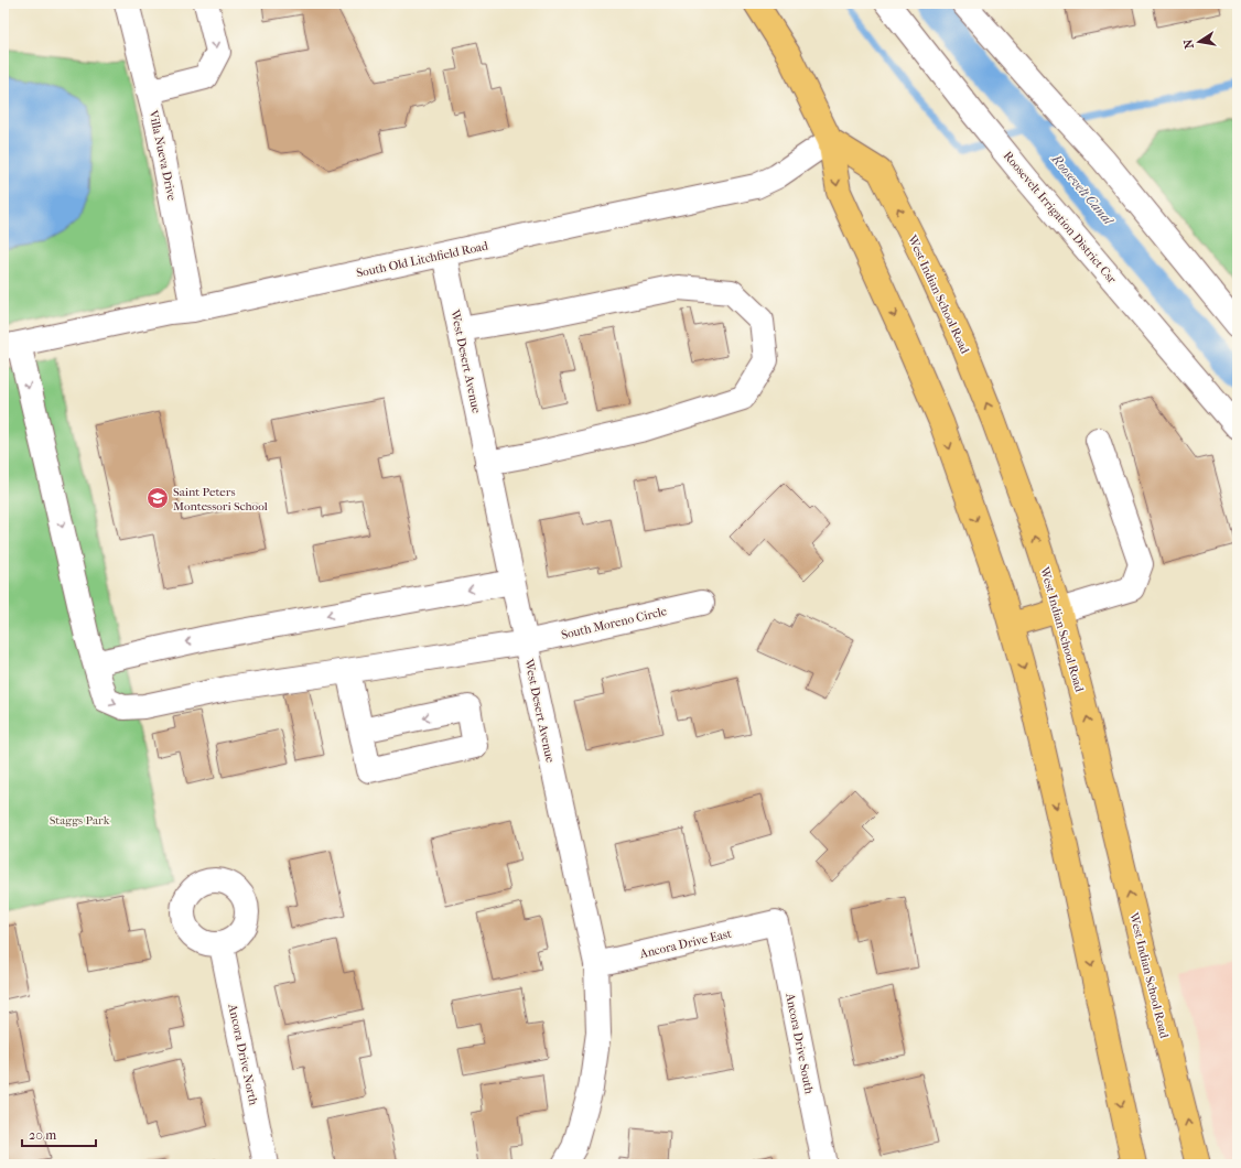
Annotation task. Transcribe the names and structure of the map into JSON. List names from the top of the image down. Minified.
{"streets":{"main road":["West Indian School Road"],"street":["Villa Nueva Drive","Roosevelt Irrigation District Csr","South Old Litchfield Road","West Desert Avenue","South Moreno Circle","Ancora Drive East","Ancora Drive South","Ancora Drive North"]},"crossings":[["Villa Nueva Drive","South Old Litchfield Road"],["South Old Litchfield Road","West Indian School Road"],["South Old Litchfield Road","West Desert Avenue"],["South Old Litchfield Road","South Moreno Circle"],["West Desert Avenue","South Moreno Circle"],["West Desert Avenue","Ancora Drive East"],["Ancora Drive East","Ancora Drive South"]],"water":["Roosevelt Canal"],"parks":["Staggs Park"],"places":{"school or university":["Saint Peters Montessori School"]},"scale_bar":"20 m","north":"left"}
